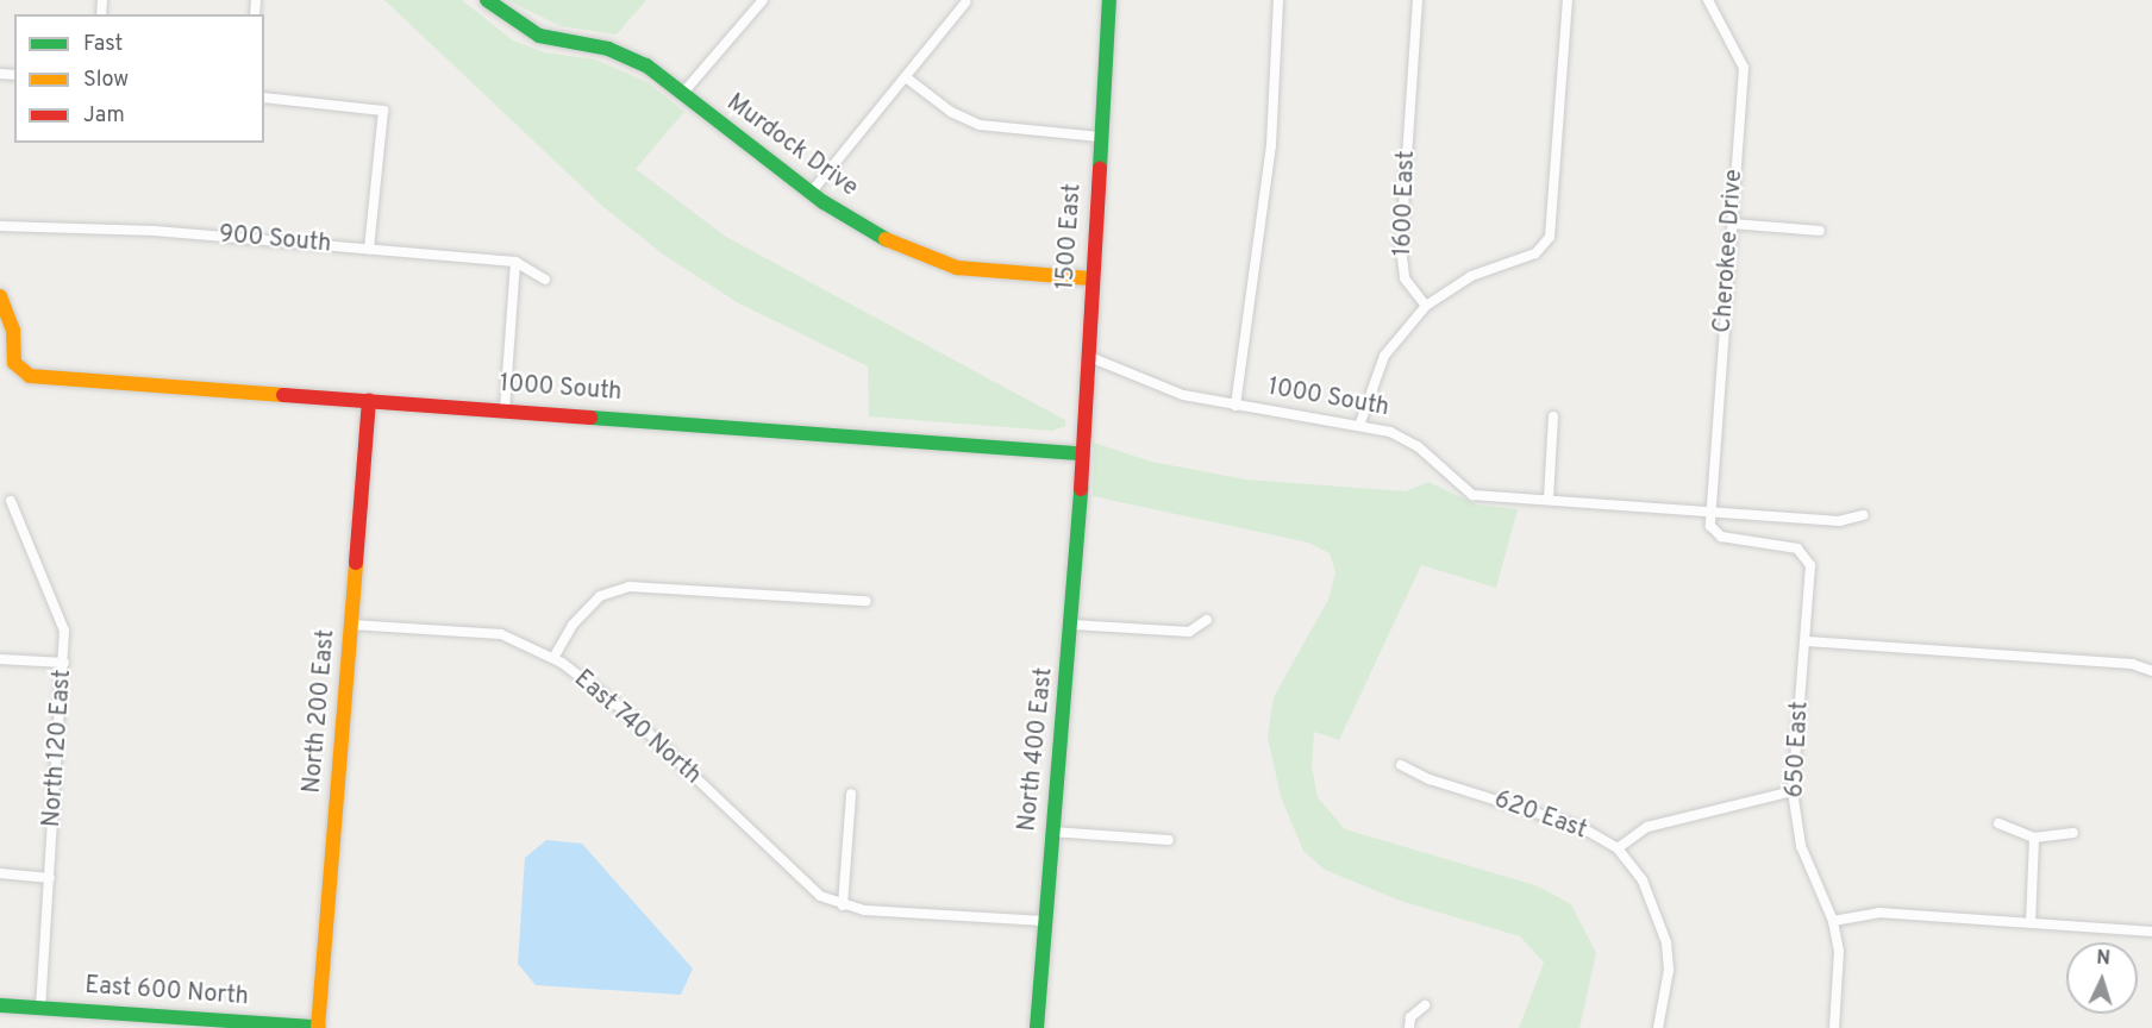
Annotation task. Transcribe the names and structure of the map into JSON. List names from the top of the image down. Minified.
{"streets":{"street":["Murdock Drive","1600 East","1500 East","900 South","Cherokee Drive","1000 South","North 200 East","East 740 North","North 120 East","North 400 East","650 East","620 East","East 600 North"]},"crossings":[["Murdock Drive","1500 East"],["1500 East","1000 South"],["1500 East","North 400 East"],["Cherokee Drive","1000 South"],["Cherokee Drive","650 East"],["1000 South","North 200 East"],["1000 South","650 East"],["North 200 East","East 740 North"],["North 200 East","East 600 North"],["North 120 East","East 600 North"]],"legend":["Fast","Slow","Jam"],"north":"top"}
